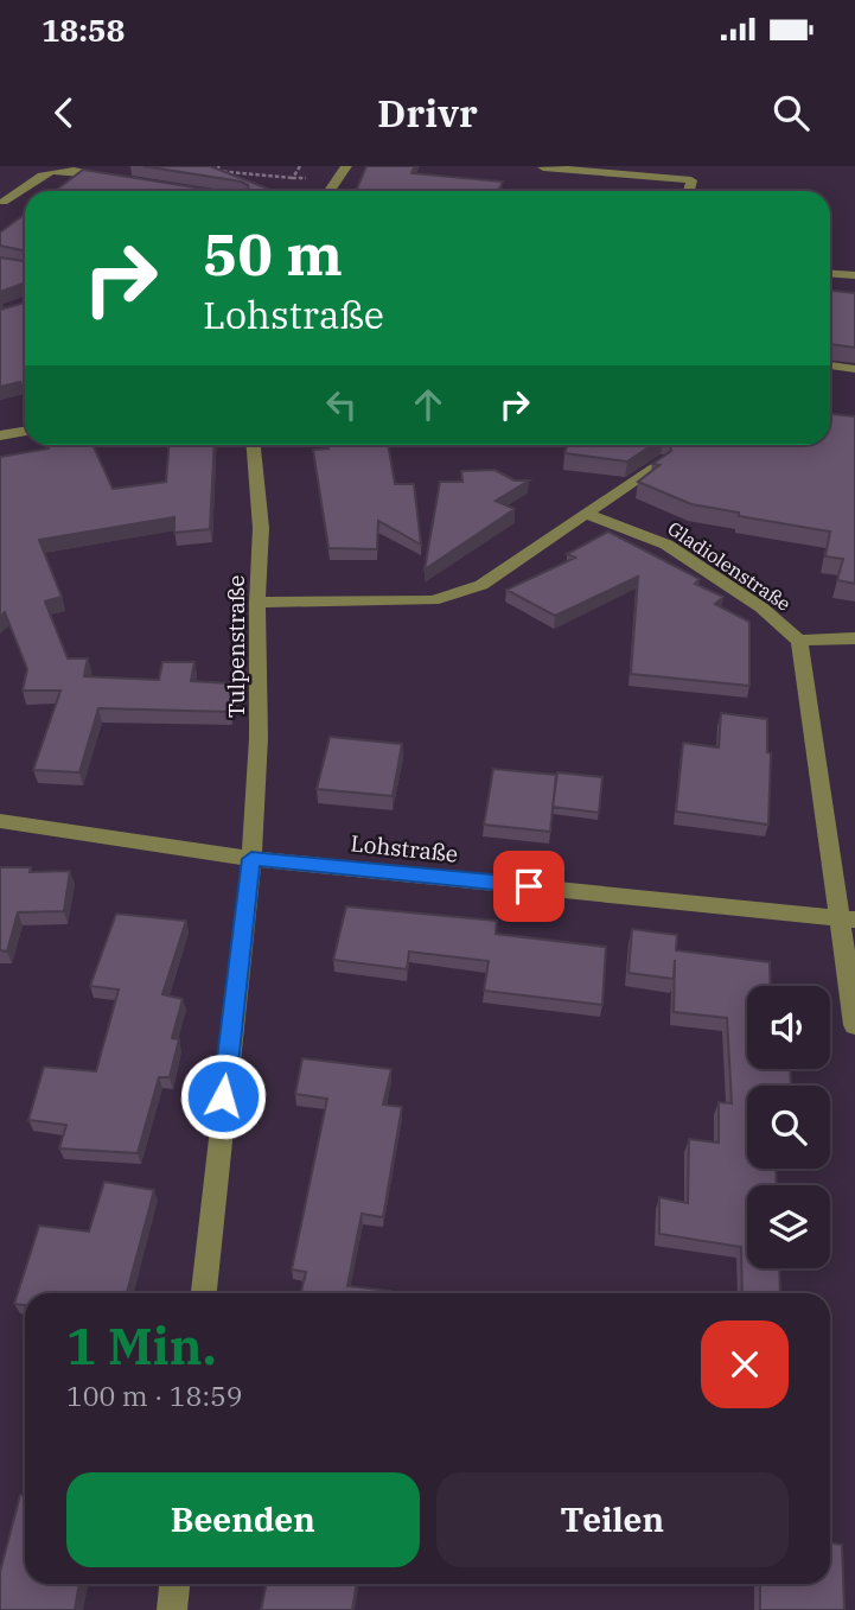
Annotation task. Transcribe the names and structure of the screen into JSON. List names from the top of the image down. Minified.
{"streets":{"street":["Gladiolenstraße","Tulpenstraße","Lohstraße"]},"crossings":[["Gladiolenstraße","Lohstraße"],["Tulpenstraße","Lohstraße"]],"page":{"status":"18:58","header":"Drivr","turn":["50 m","Lohstraße"],"heading":["1 Min.","100 m · 18:59"],"buttons":["Beenden","Teilen"]}}
